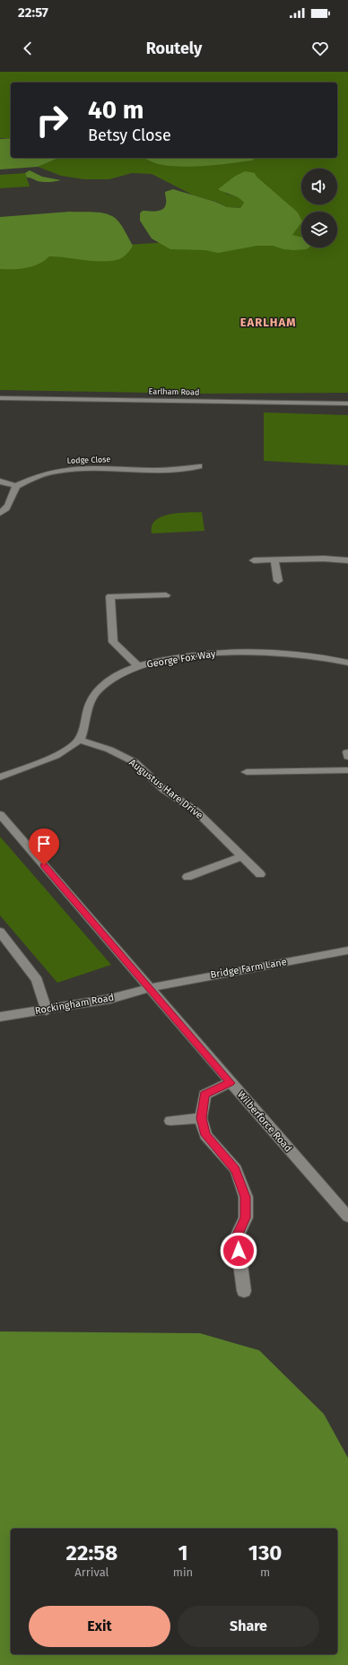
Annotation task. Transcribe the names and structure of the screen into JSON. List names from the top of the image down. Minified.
{"streets":{"street":["Earlham Road","Lodge Close","George Fox Way","Augustus Hare Drive","Bridge Farm Lane","Rockingham Road","Wilberforce Road"]},"crossings":[["George Fox Way","Augustus Hare Drive"],["Bridge Farm Lane","Rockingham Road"],["Bridge Farm Lane","Wilberforce Road"],["Rockingham Road","Wilberforce Road"]],"districts":["EARLHAM"],"page":{"status":"22:57","header":"Routely","turn":["40 m","Betsy Close"],"eta":["22:58","Arrival","1","min","130","m"],"buttons":["Exit","Share"]}}
